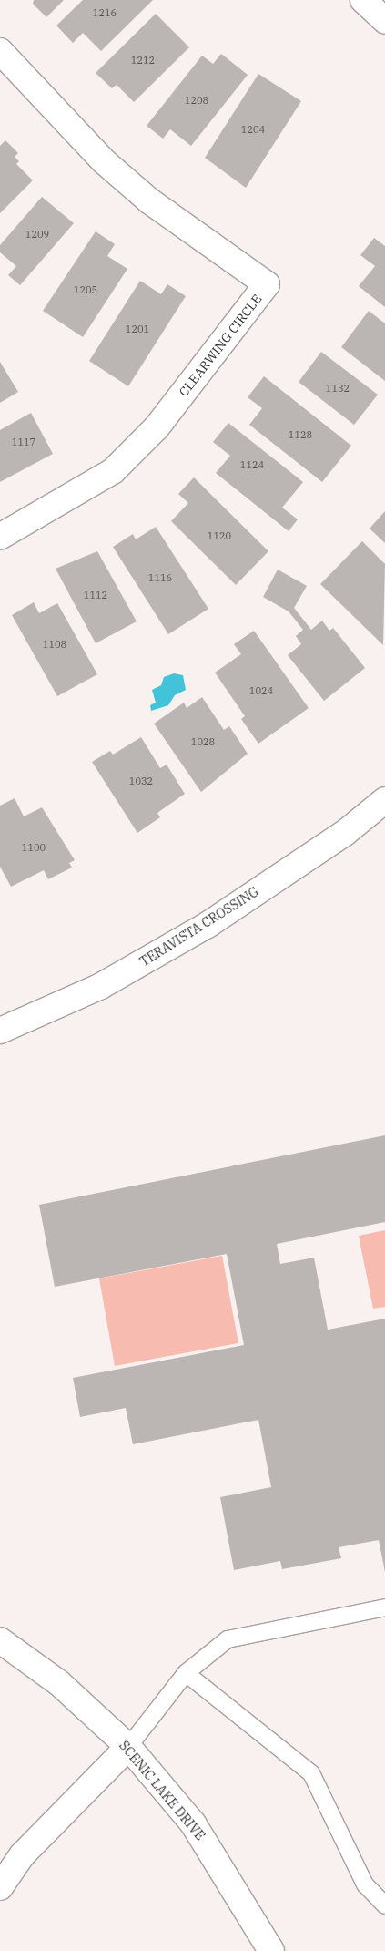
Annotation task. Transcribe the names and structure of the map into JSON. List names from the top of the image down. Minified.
{"streets":{"street":["CLEARWING CIRCLE","TERAVISTA CROSSING","SCENIC LAKE DRIVE"]},"house_numbers":["1216","1212","1208","1204","1209","1205","1201","1132","1128","1117","1124","1120","1116","1112","1108","1024","1028","1032","1100"]}
